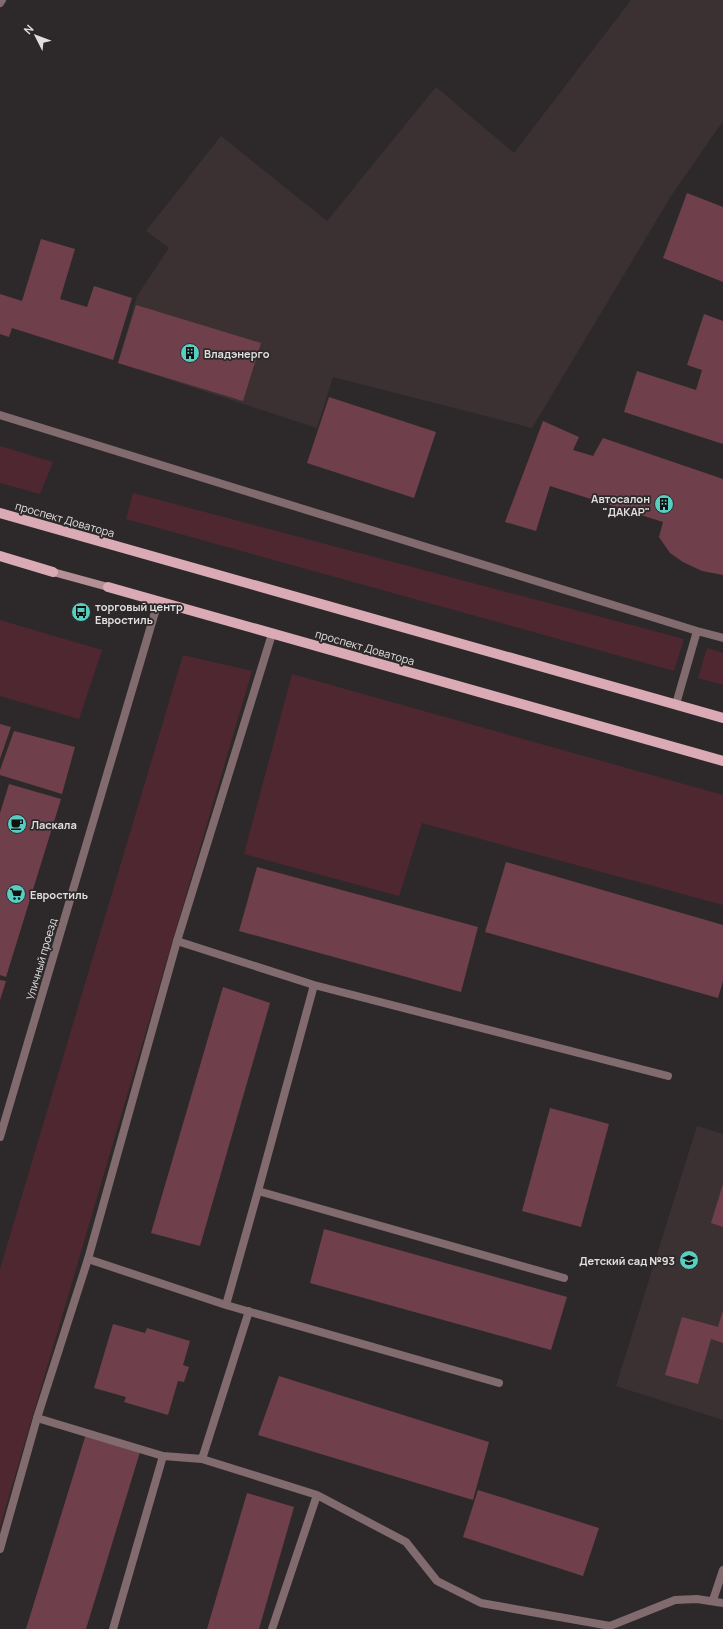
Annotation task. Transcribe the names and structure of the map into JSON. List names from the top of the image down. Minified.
{"streets":{"main road":["проспект Доватора"],"street":["Уличный проезд"]},"crossings":[["проспект Доватора","Уличный проезд"]],"places":{"building":["Владэнерго","Автосалон \"ДАКАР\""],"bus stop":["торговый центр Евростиль"],"cafe":["Ласкала"],"supermarket":["Евростиль"],"school or university":["Детский сад №93"]},"north":"top left"}
